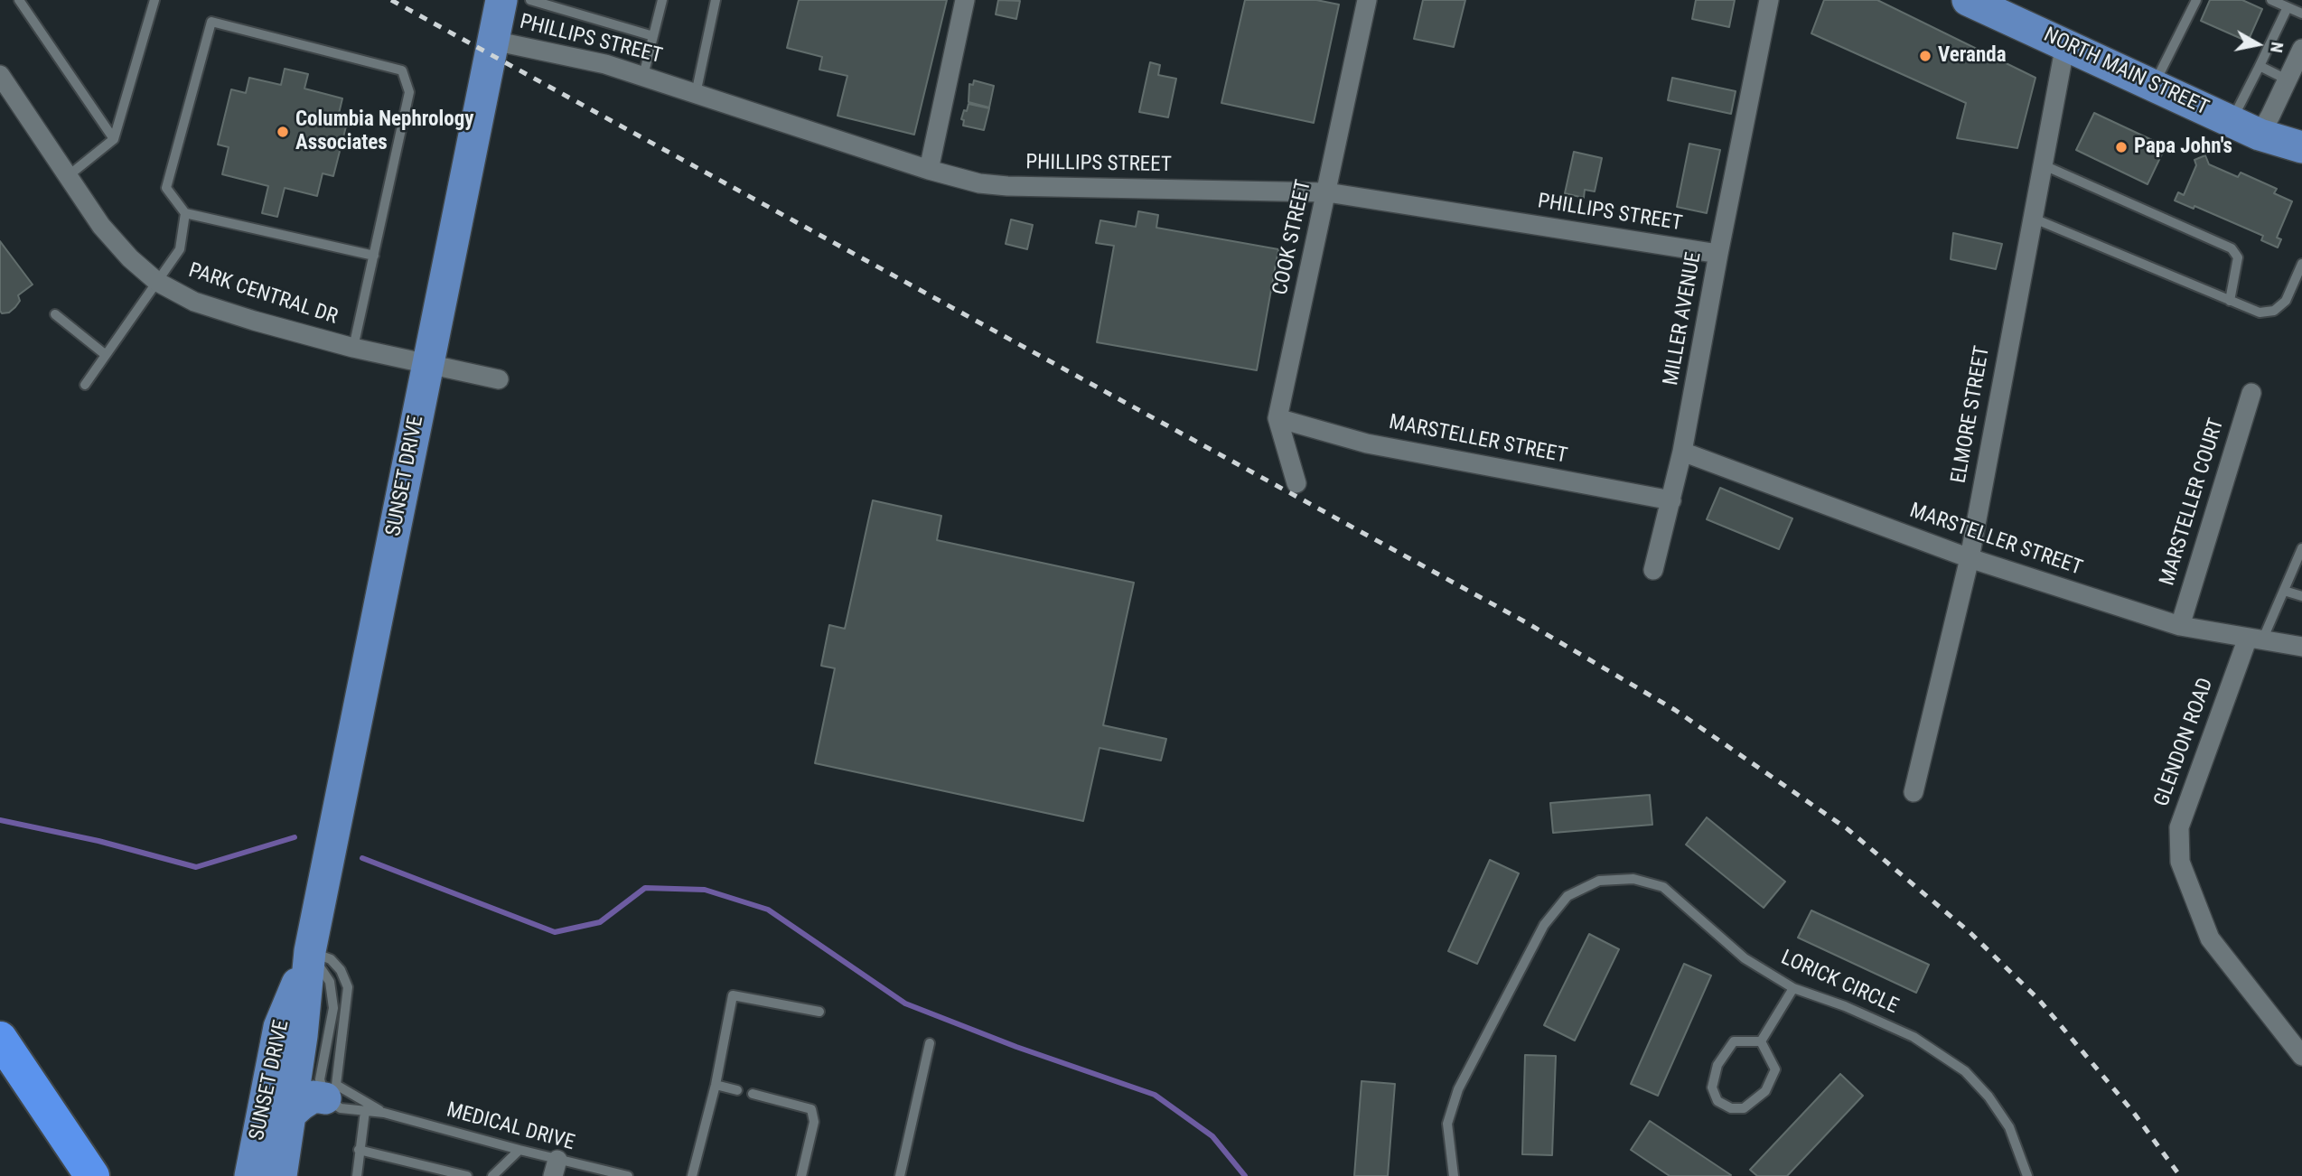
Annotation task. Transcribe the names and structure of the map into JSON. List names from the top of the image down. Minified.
{"streets":{"main road":["NORTH MAIN STREET","SUNSET DRIVE"],"street":["PHILLIPS STREET","COOK STREET","PARK CENTRAL DR","MILLER AVENUE","ELMORE STREET","MARSTELLER STREET","MARSTELLER COURT","GLENDON ROAD"],"lane":["LORICK CIRCLE","MEDICAL DRIVE"]},"crossings":[["PHILLIPS STREET","COOK STREET"],["PHILLIPS STREET","MILLER AVENUE"],["PHILLIPS STREET","SUNSET DRIVE"],["NORTH MAIN STREET","ELMORE STREET"],["COOK STREET","MARSTELLER STREET"],["PARK CENTRAL DR","SUNSET DRIVE"],["MILLER AVENUE","MARSTELLER STREET"],["ELMORE STREET","MARSTELLER STREET"],["MARSTELLER STREET","MARSTELLER COURT"],["MARSTELLER STREET","GLENDON ROAD"],["SUNSET DRIVE","MEDICAL DRIVE"]],"places":["Veranda","Columbia Nephrology Associates","Papa John's"],"north":"right"}
